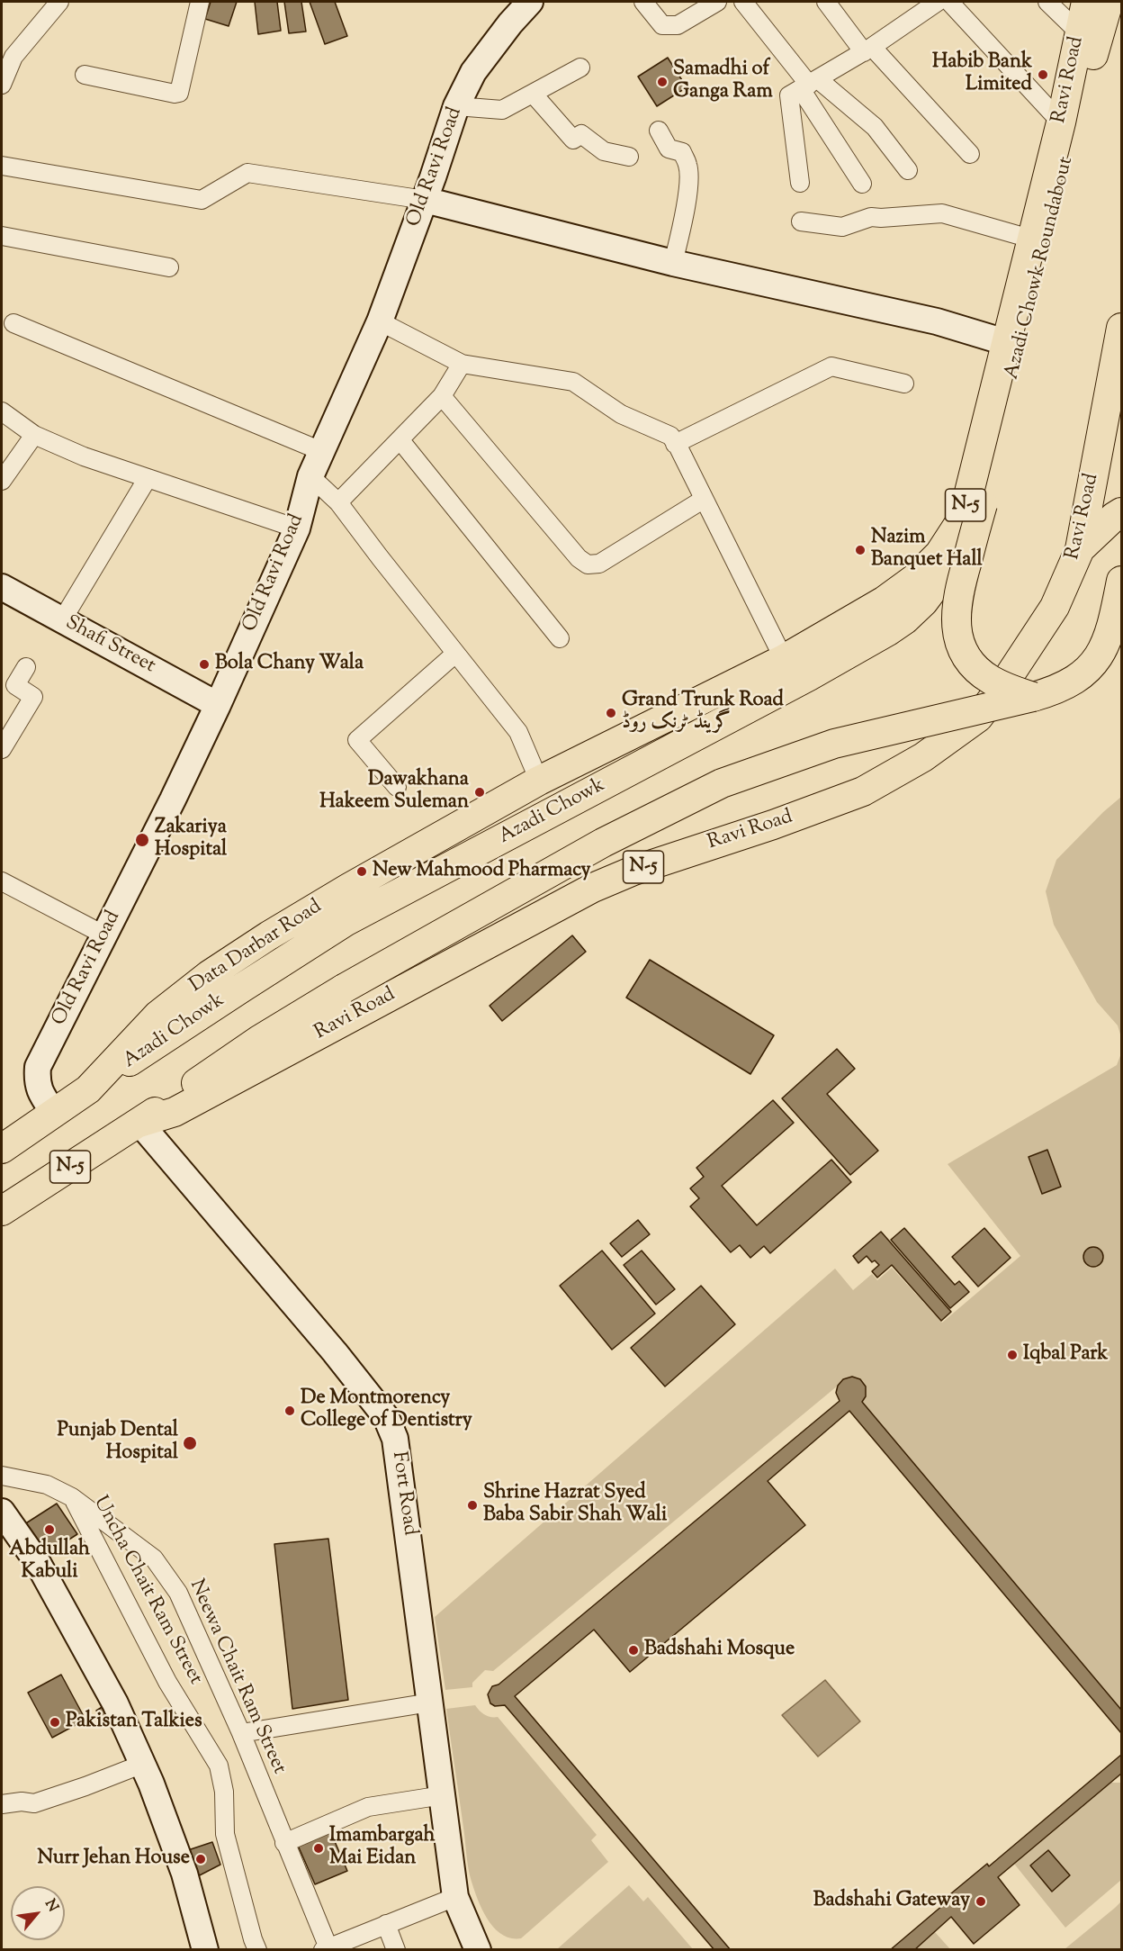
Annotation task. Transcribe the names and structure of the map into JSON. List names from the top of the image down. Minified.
{"streets":{"main road":["Ravi Road","Azadi Chowk Roundabout","N-5","Azadi Chowk","Data Darbar Road"],"street":["Old Ravi Road","Shafi Street","Fort Road","Uncha Chait Ram Street","Neewa Chait Ram Street"]},"crossings":[["Ravi Road","N-5"],["Ravi Road","Data Darbar Road"],["Ravi Road","Fort Road"],["Old Ravi Road","Shafi Street"],["Old Ravi Road","Data Darbar Road"],["Azadi Chowk Roundabout","Azadi Chowk"],["N-5","Fort Road"],["Azadi Chowk","Data Darbar Road"],["Uncha Chait Ram Street","Neewa Chait Ram Street"]],"places":["Habib Bank Limited","Samadhi of Ganga Ram","Nazim Banquet Hall","Bola Chany Wala","Grand Trunk Road گرینڈ ٹرنک روڈ","Dawakhana Hakeem Suleman","Zakariya Hospital","New Mahmood Pharmacy","Iqbal Park","De Montmorency College of Dentistry","Punjab Dental Hospital","Shrine Hazrat Syed Baba Sabir Shah Wali","Abdullah Kabuli","Badshahi Mosque","Pakistan Talkies","Imambargah Mai Eidan","Nurr Jehan House","Badshahi Gateway"],"north":"top right"}
